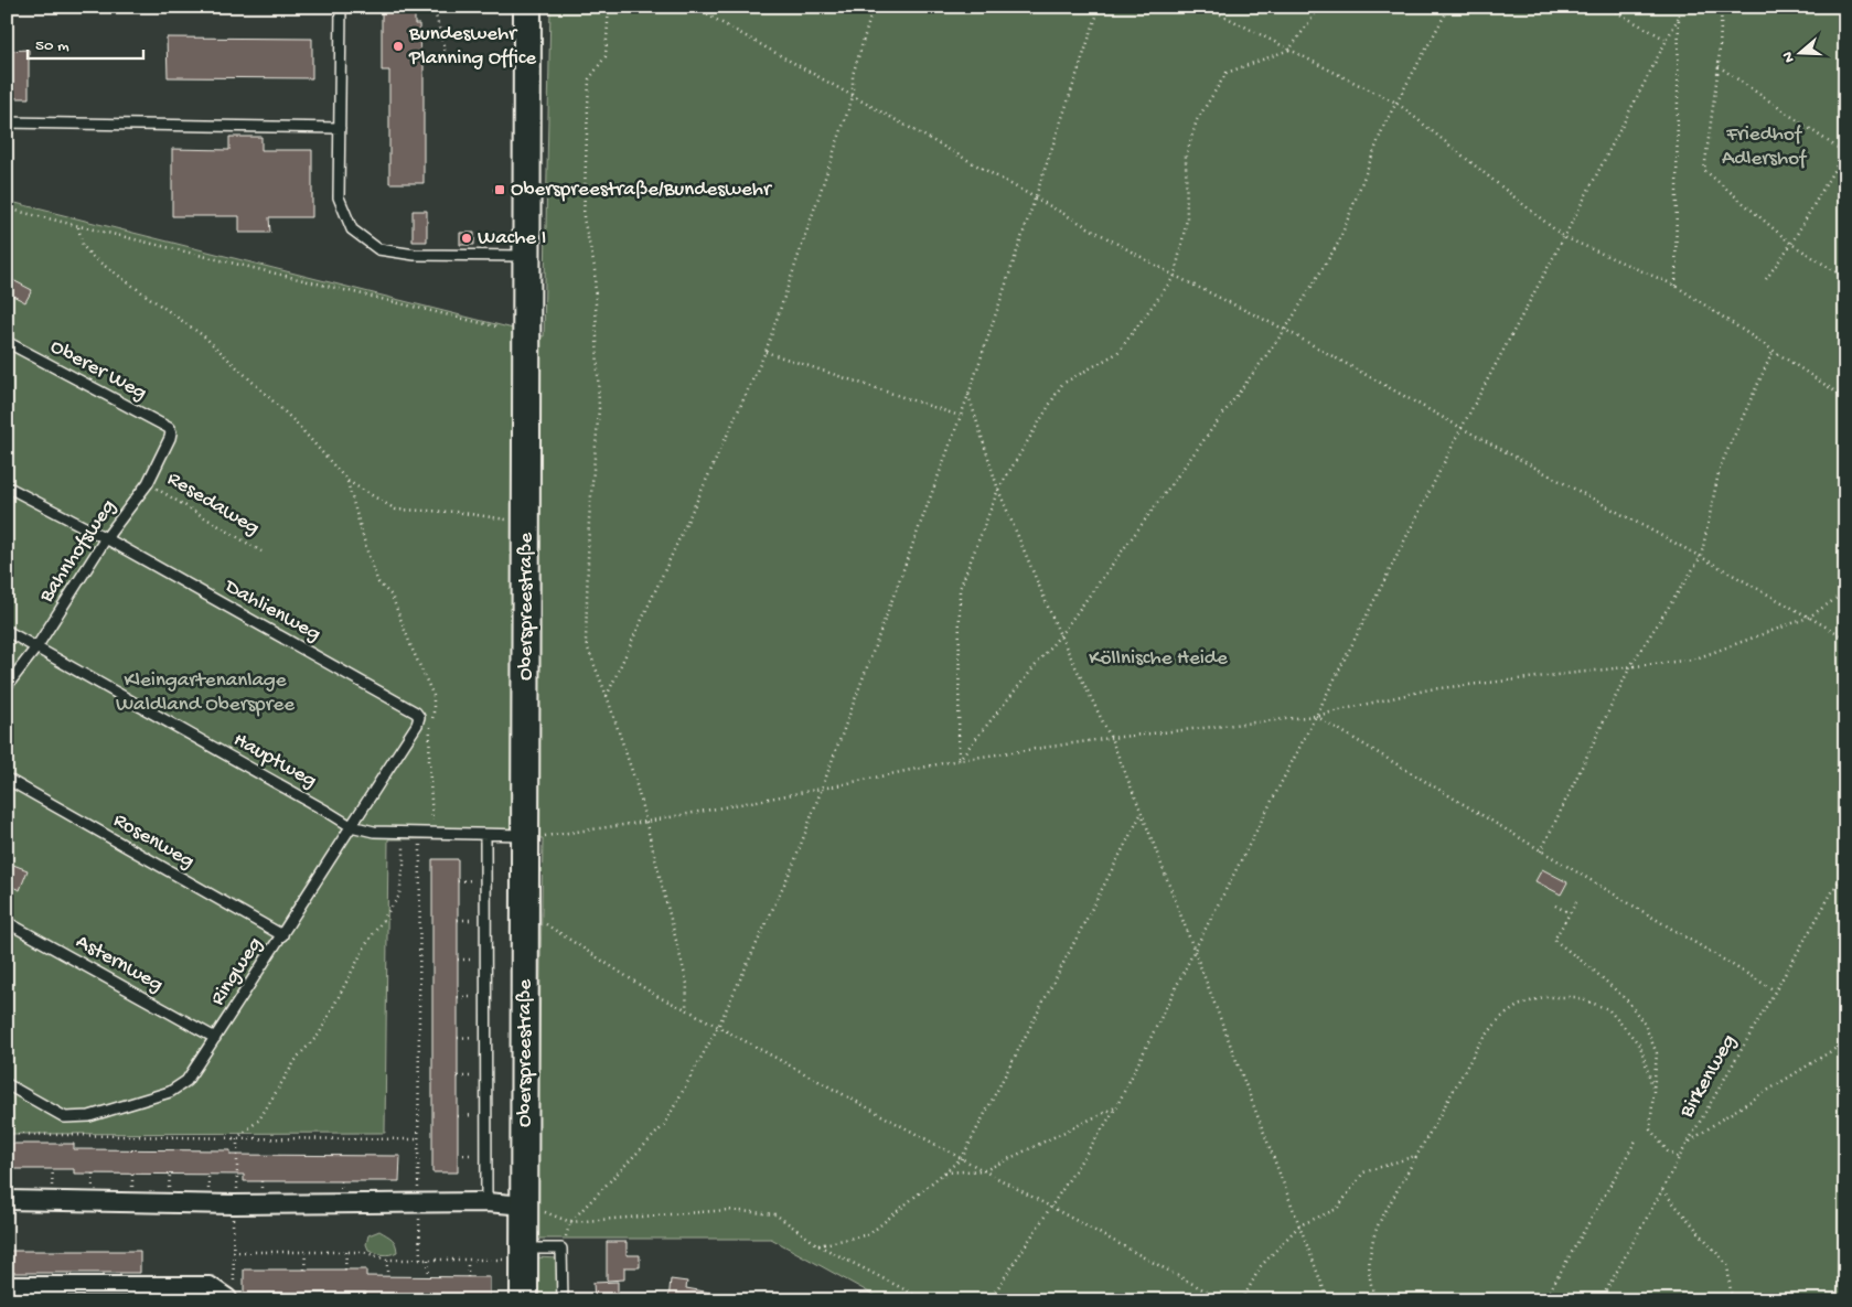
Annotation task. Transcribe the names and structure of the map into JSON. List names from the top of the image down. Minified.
{"streets":{"main road":["Oberspreestraße"],"lane":["Oberer Weg","Bahnhofsweg","Dahlienweg","Hauptweg","Rosenweg","Asternweg","Ringweg"],"path":["Resedaweg","Birkenweg"]},"crossings":[["Oberer Weg","Bahnhofsweg"],["Resedaweg","Bahnhofsweg"],["Bahnhofsweg","Dahlienweg"],["Bahnhofsweg","Hauptweg"],["Oberspreestraße","Hauptweg"],["Dahlienweg","Ringweg"],["Hauptweg","Ringweg"],["Rosenweg","Ringweg"],["Asternweg","Ringweg"]],"parks":["Friedhof Adlershof","Köllnische Heide","Kleingartenanlage Waldland Oberspree"],"places":{"other":["Bundeswehr Planning Office","Wache I"],"transit":["Oberspreestraße/Bundeswehr"]},"scale_bar":"50 m","north":"left"}
